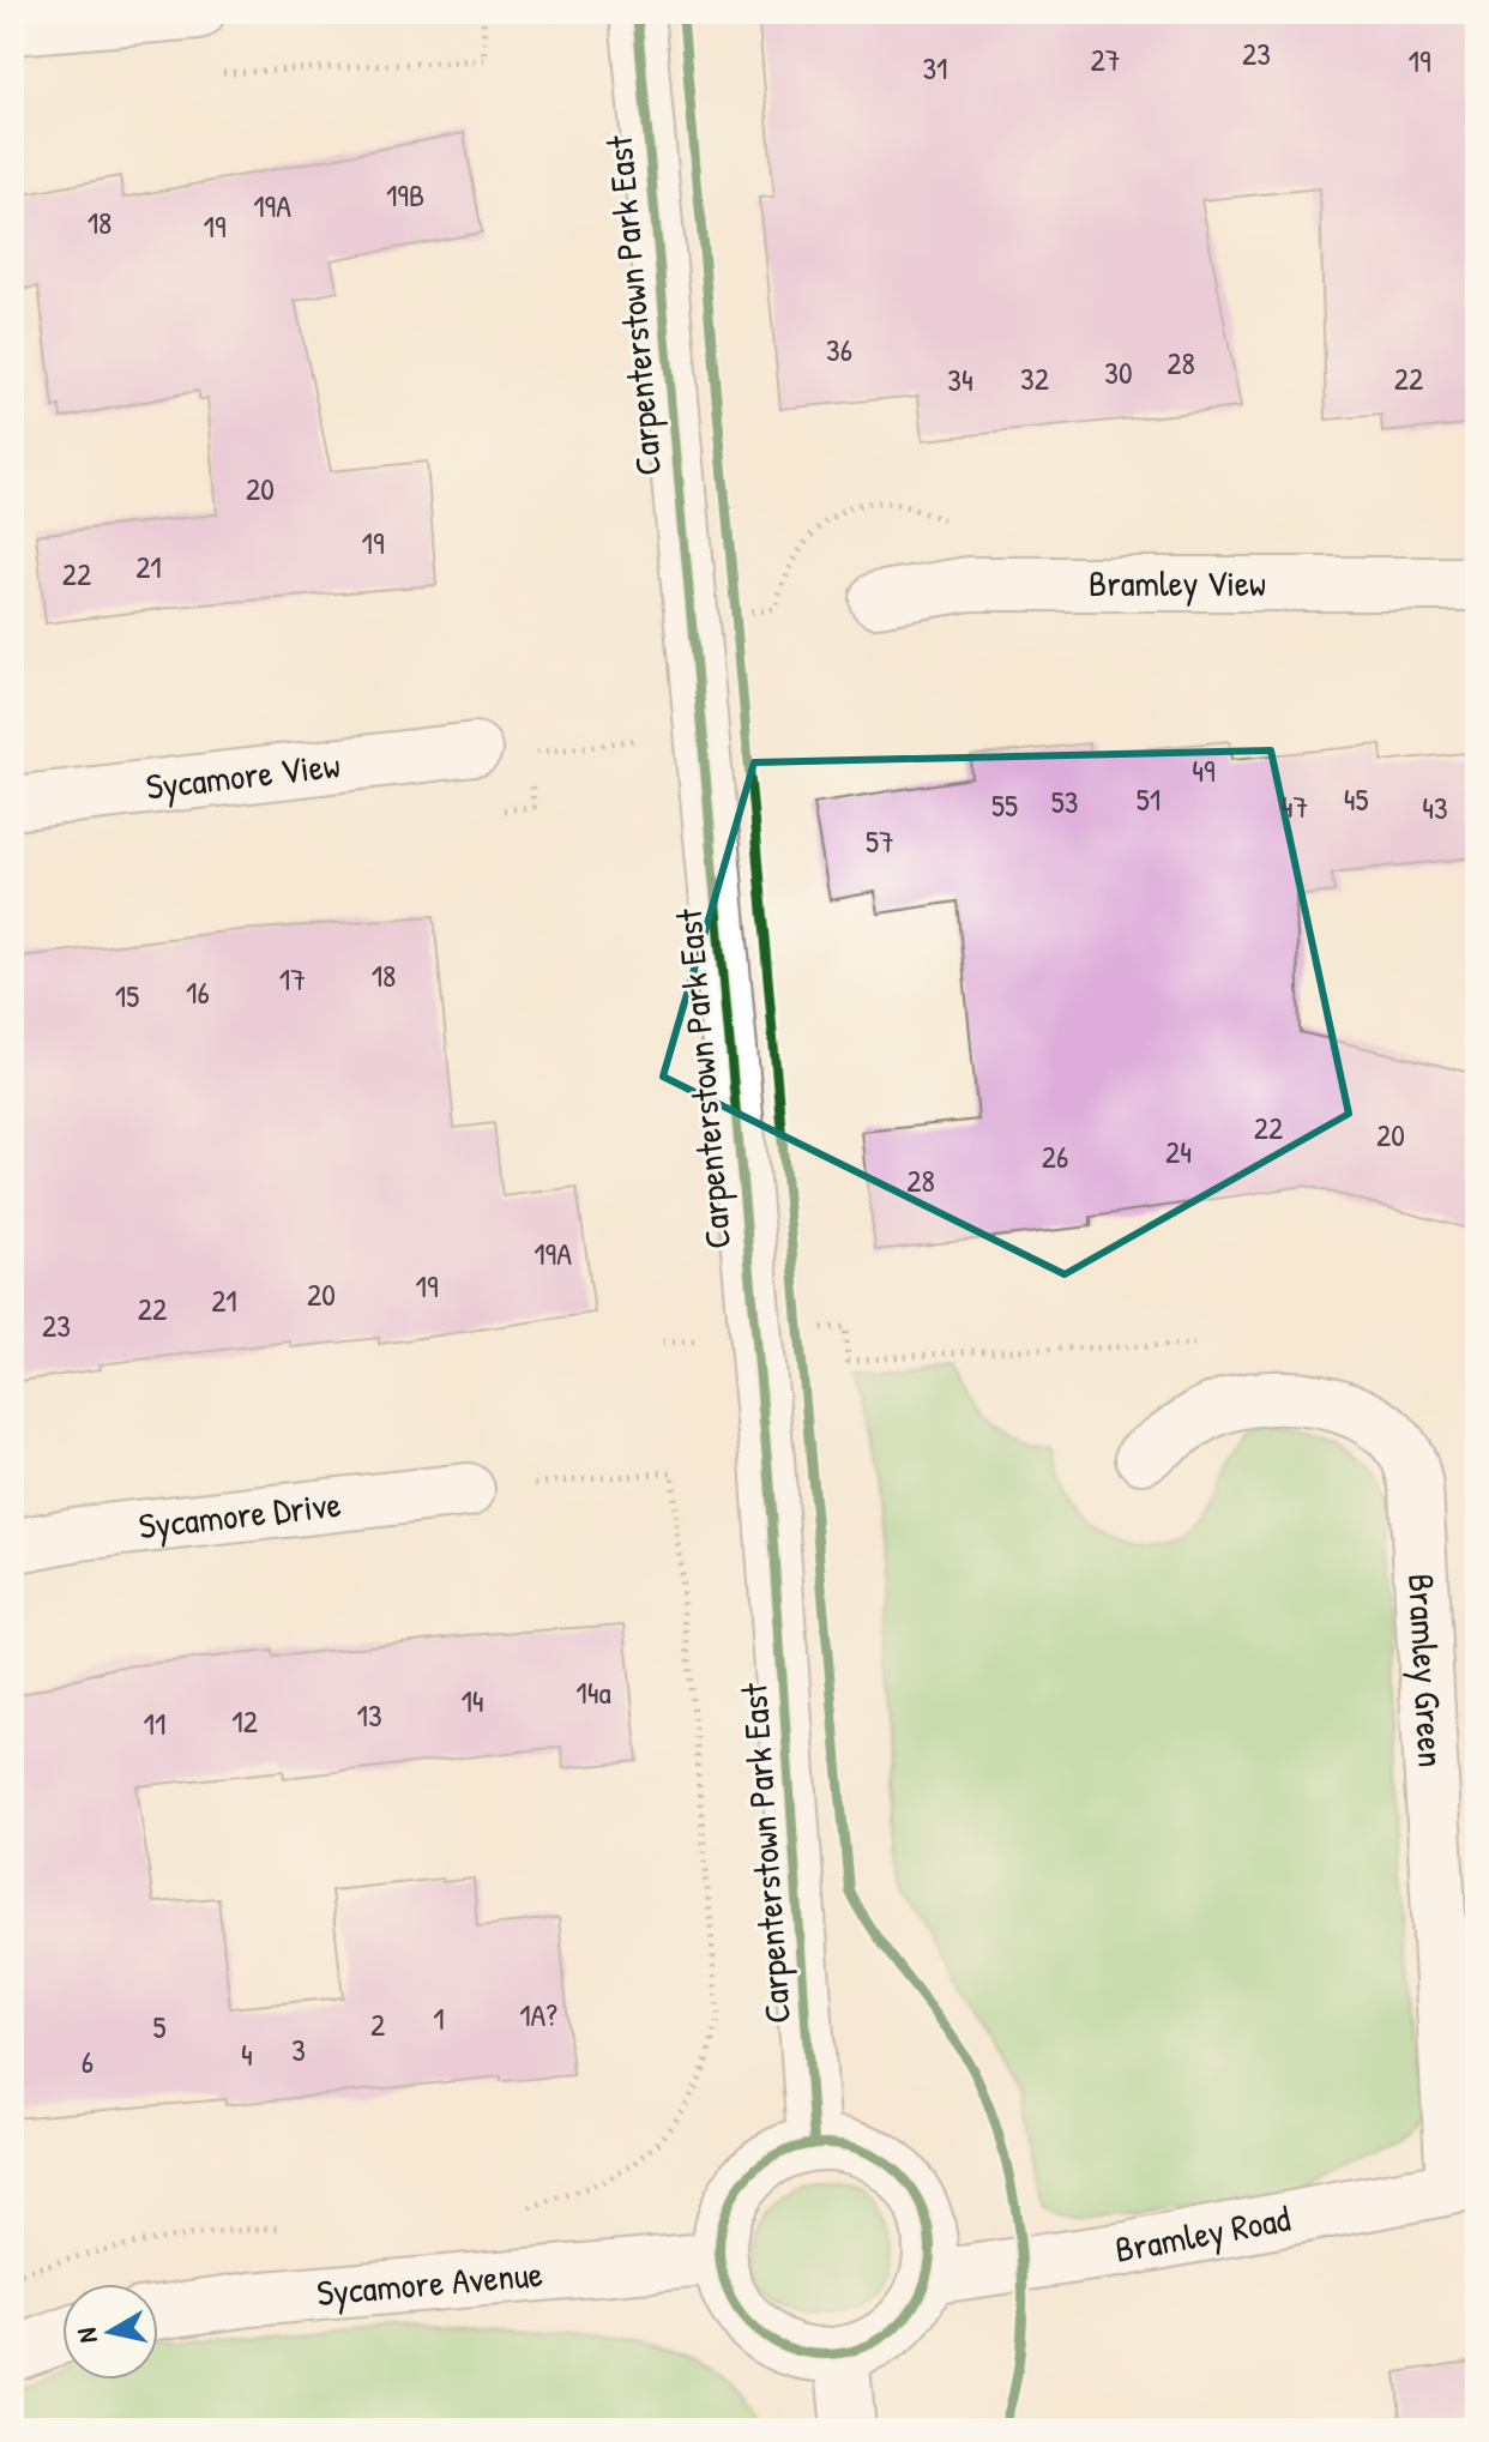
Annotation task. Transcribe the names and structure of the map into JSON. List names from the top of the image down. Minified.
{"streets":{"street":["Carpenterstown Park East","Bramley View","Sycamore View","Sycamore Drive","Bramley Green","Bramley Road","Sycamore Avenue"]},"crossings":[["Carpenterstown Park East","Bramley Road"],["Carpenterstown Park East","Sycamore Avenue"],["Bramley Green","Bramley Road"],["Bramley Road","Sycamore Avenue"]],"house_numbers":["23","27","19","31","19B","19A","18","19","36","28","30","32","22","34","20","19","21","22","49","51","45","53","55","47","43","57","18","17","16","15","22","20","24","26","28","19A","19","20","21","22","23","14a","14","13","12","11","1A?","1","2","5","3","4","6"],"north":"left"}
